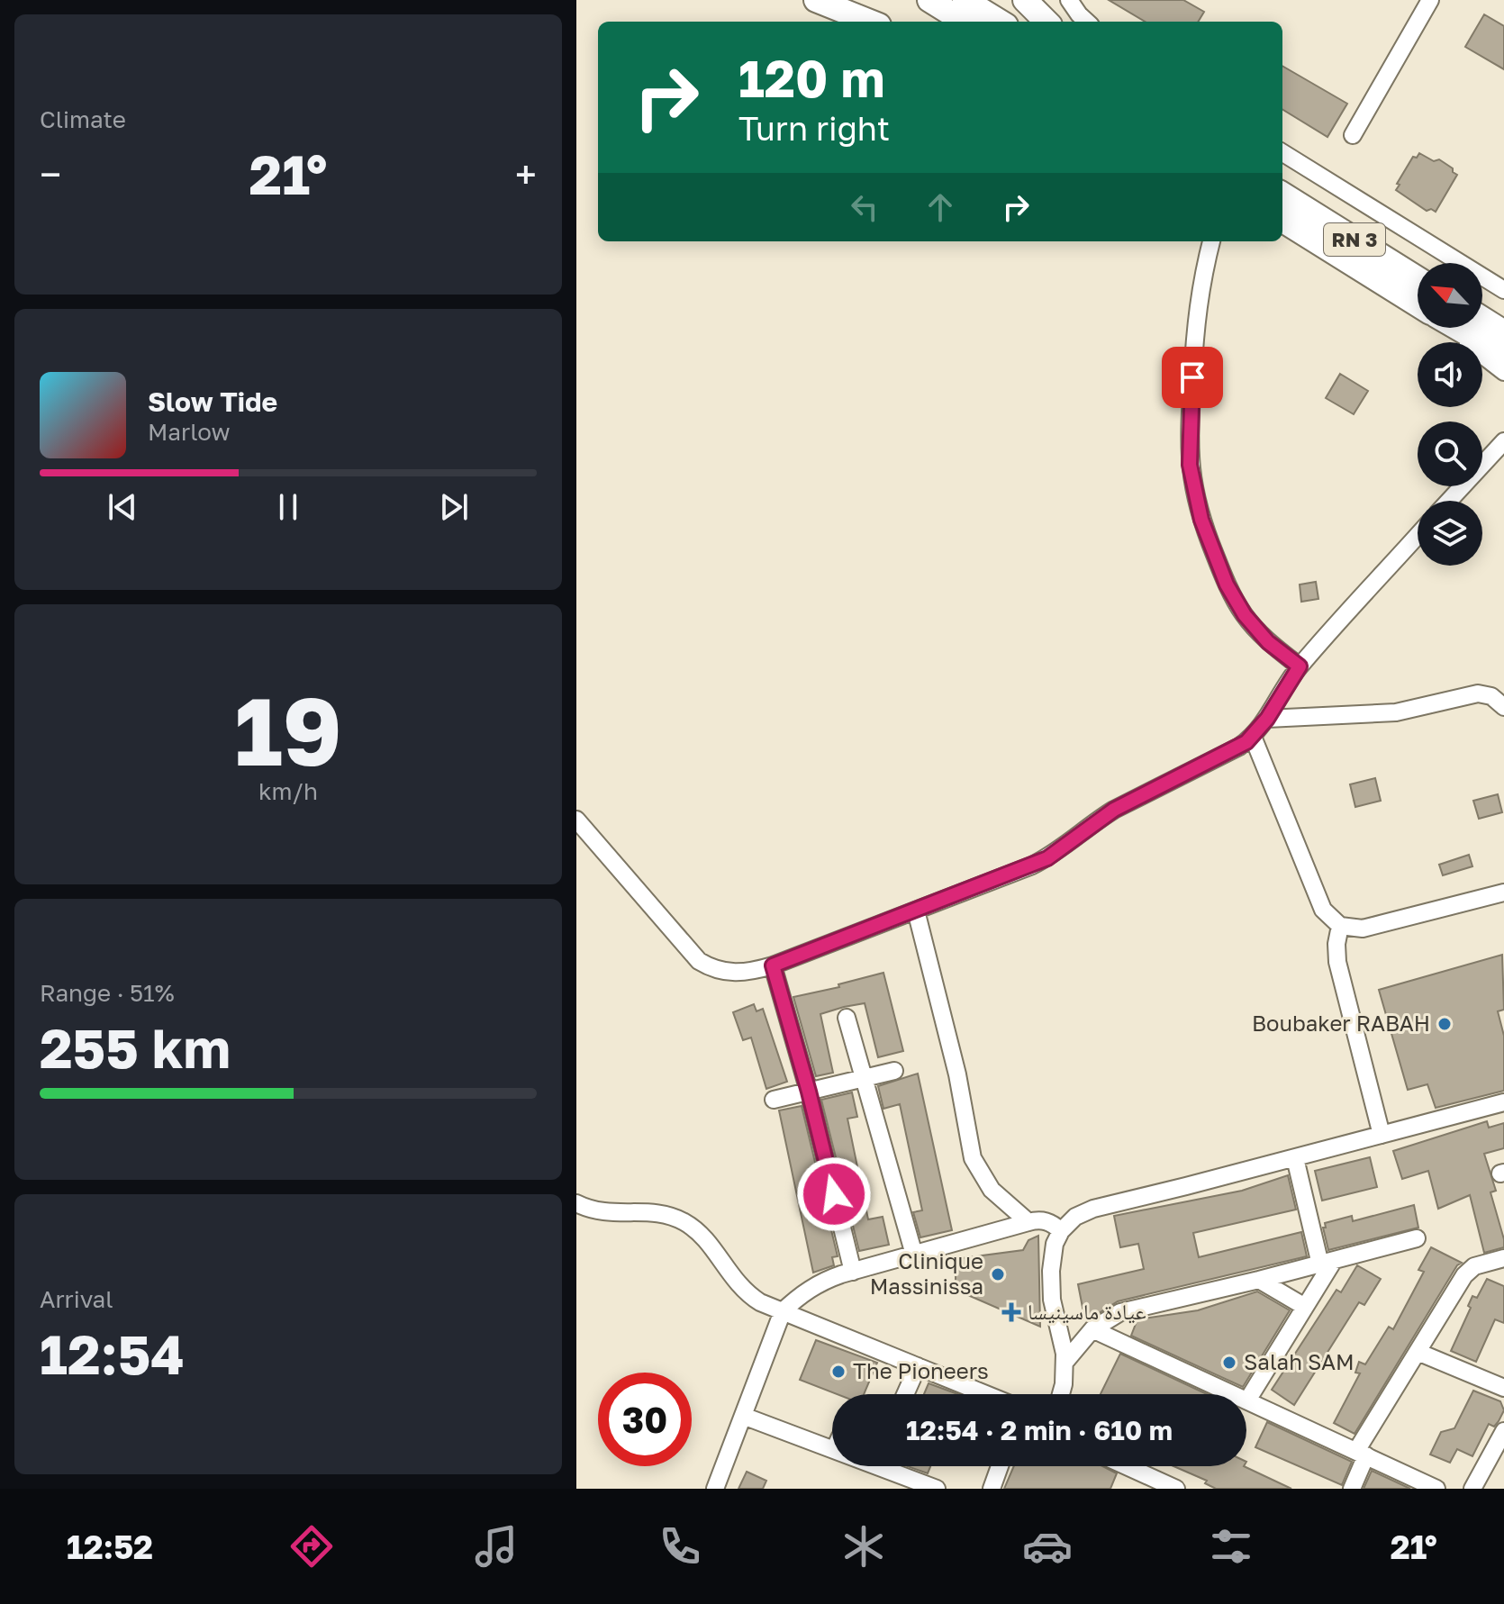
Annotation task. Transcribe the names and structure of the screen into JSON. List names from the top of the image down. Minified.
{"streets":{"highway":["RN 3"]},"places":{"other":["Boubaker RABAH","Clinique Massinissa","Salah SAM","The Pioneers"],"health":["عيادة ماسينيسا"]},"north":"top left","page":{"tile":["Climate",["19","km/h"],["Range · 51%","255 km"],["Arrival","12:54"]],"turn":["120 m","Turn right"],"heat":["−","21°","+"],"song":["Slow Tide","Marlow"],"limit":"30","trip":"12:54 · 2 min · 610 m","tabs":["12:52","21°"]}}
